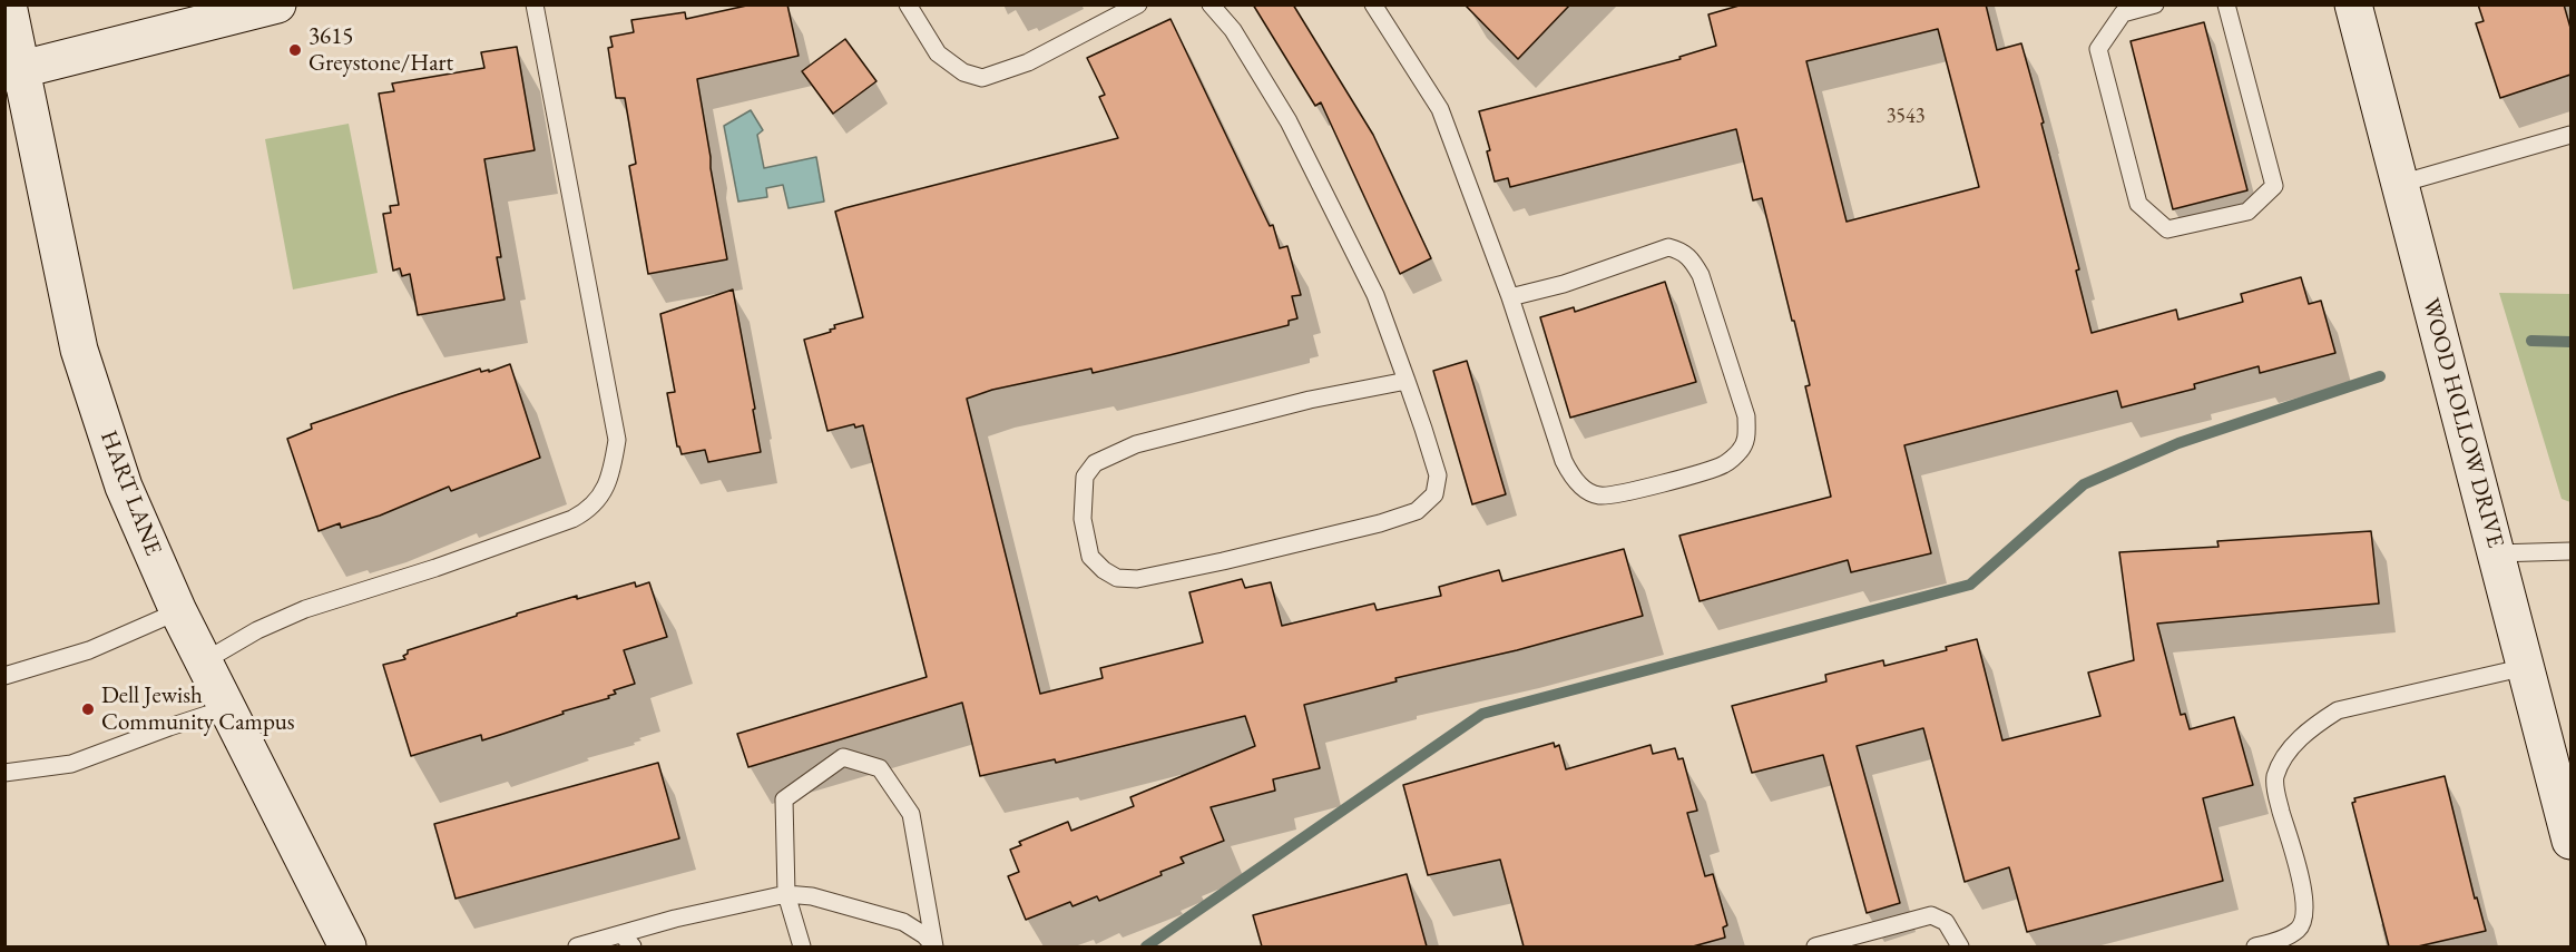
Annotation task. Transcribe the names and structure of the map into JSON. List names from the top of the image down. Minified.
{"streets":{"street":["WOOD HOLLOW DRIVE","HART LANE"]},"places":["3615 Greystone/Hart","Dell Jewish Community Campus"],"house_numbers":["3543"]}
